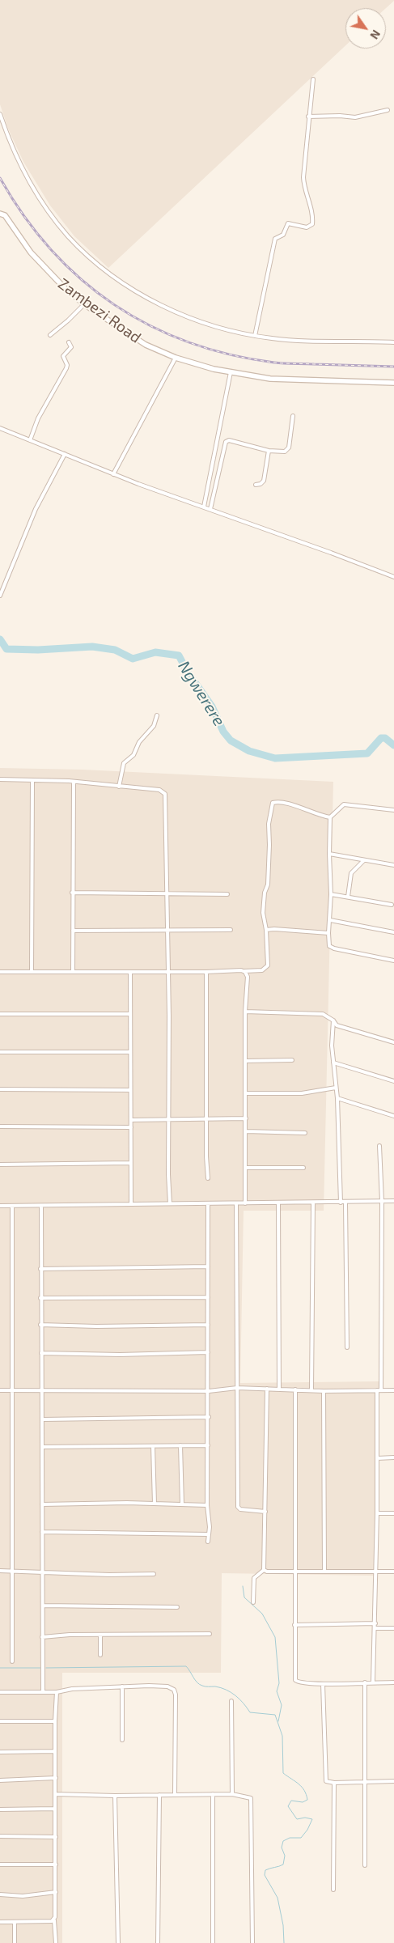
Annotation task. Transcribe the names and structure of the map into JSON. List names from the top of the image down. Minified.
{"streets":{"main road":["Zambezi Road"]},"water":["Ngwerere"],"north":"bottom right"}
